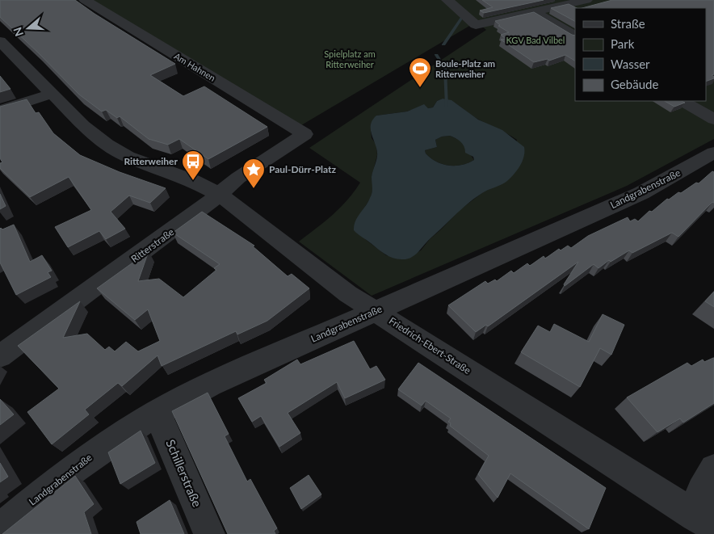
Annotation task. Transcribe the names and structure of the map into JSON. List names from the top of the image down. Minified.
{"streets":{"street":["Am Hahnen","Landgrabenstraße","Ritterstraße","Friedrich-Ebert-Straße","Schillerstraße"]},"crossings":[["Am Hahnen","Ritterstraße"],["Landgrabenstraße","Friedrich-Ebert-Straße"],["Landgrabenstraße","Schillerstraße"],["Ritterstraße","Friedrich-Ebert-Straße"]],"parks":["KGV Bad Vilbel","Spielplatz am Ritterweiher"],"places":{"sports":["Boule-Platz am Ritterweiher"],"bus stop":["Ritterweiher"],"place":["Paul-Dürr-Platz"]},"legend":["Straße","Park","Wasser","Gebäude"],"north":"left"}
